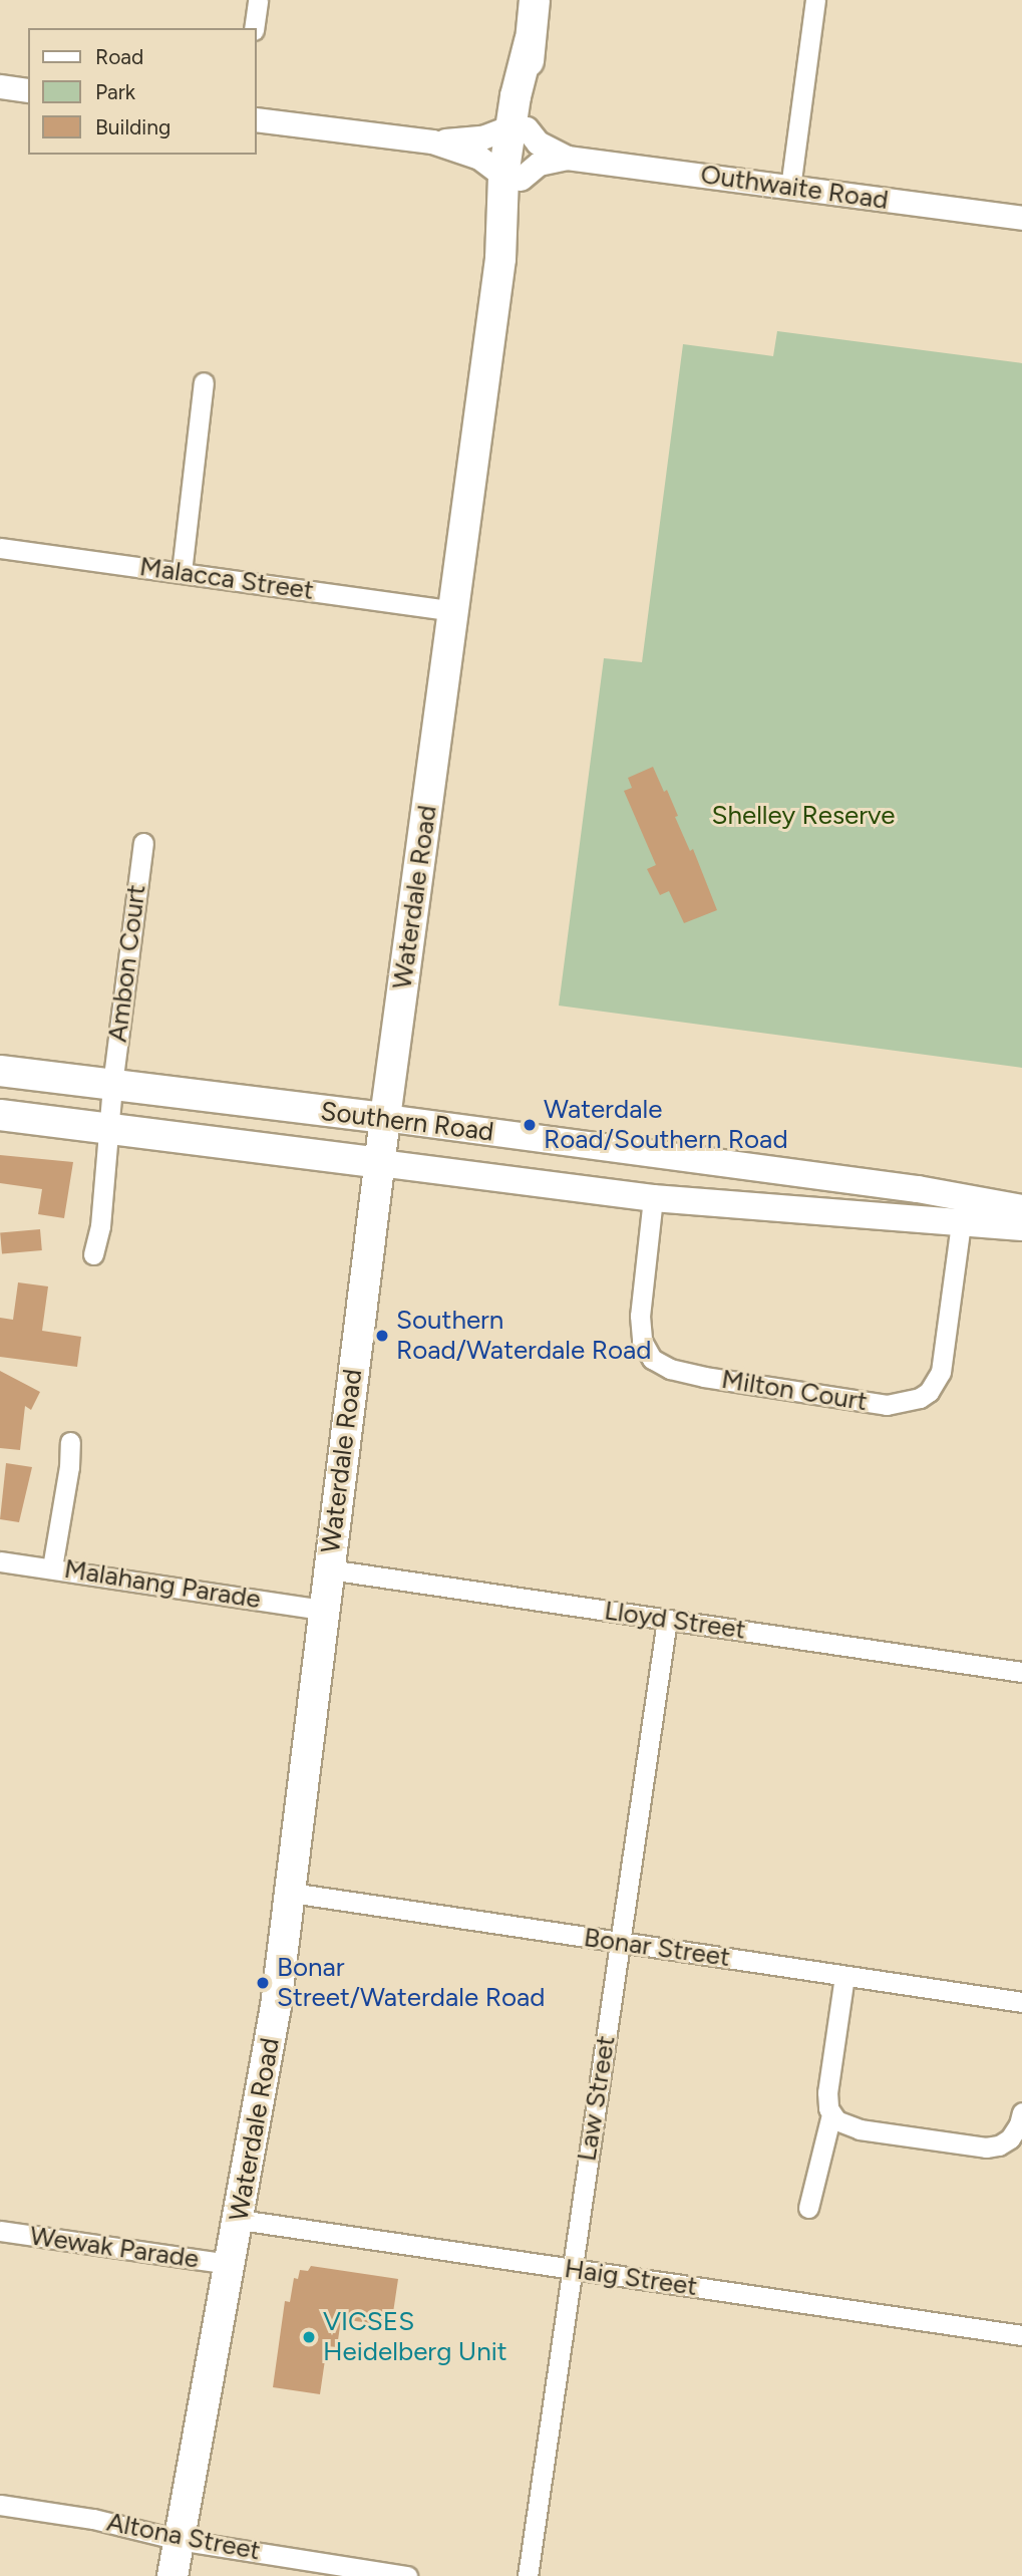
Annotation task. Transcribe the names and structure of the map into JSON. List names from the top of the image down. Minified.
{"streets":{"main road":["Waterdale Road","Southern Road"],"street":["Outhwaite Road","Malacca Street","Ambon Court","Milton Court","Malahang Parade","Lloyd Street","Bonar Street","Law Street","Wewak Parade","Haig Street","Altona Street"]},"crossings":[["Outhwaite Road","Waterdale Road"],["Malacca Street","Waterdale Road"],["Waterdale Road","Southern Road"],["Waterdale Road","Malahang Parade"],["Waterdale Road","Lloyd Street"],["Waterdale Road","Bonar Street"],["Waterdale Road","Wewak Parade"],["Waterdale Road","Haig Street"],["Waterdale Road","Altona Street"],["Ambon Court","Southern Road"],["Southern Road","Milton Court"],["Lloyd Street","Law Street"],["Bonar Street","Law Street"],["Law Street","Haig Street"]],"parks":["Shelley Reserve"],"places":["Waterdale Road/Southern Road","Southern Road/Waterdale Road","Bonar Street/Waterdale Road","VICSES Heidelberg Unit"],"legend":["Road","Park","Building"]}
